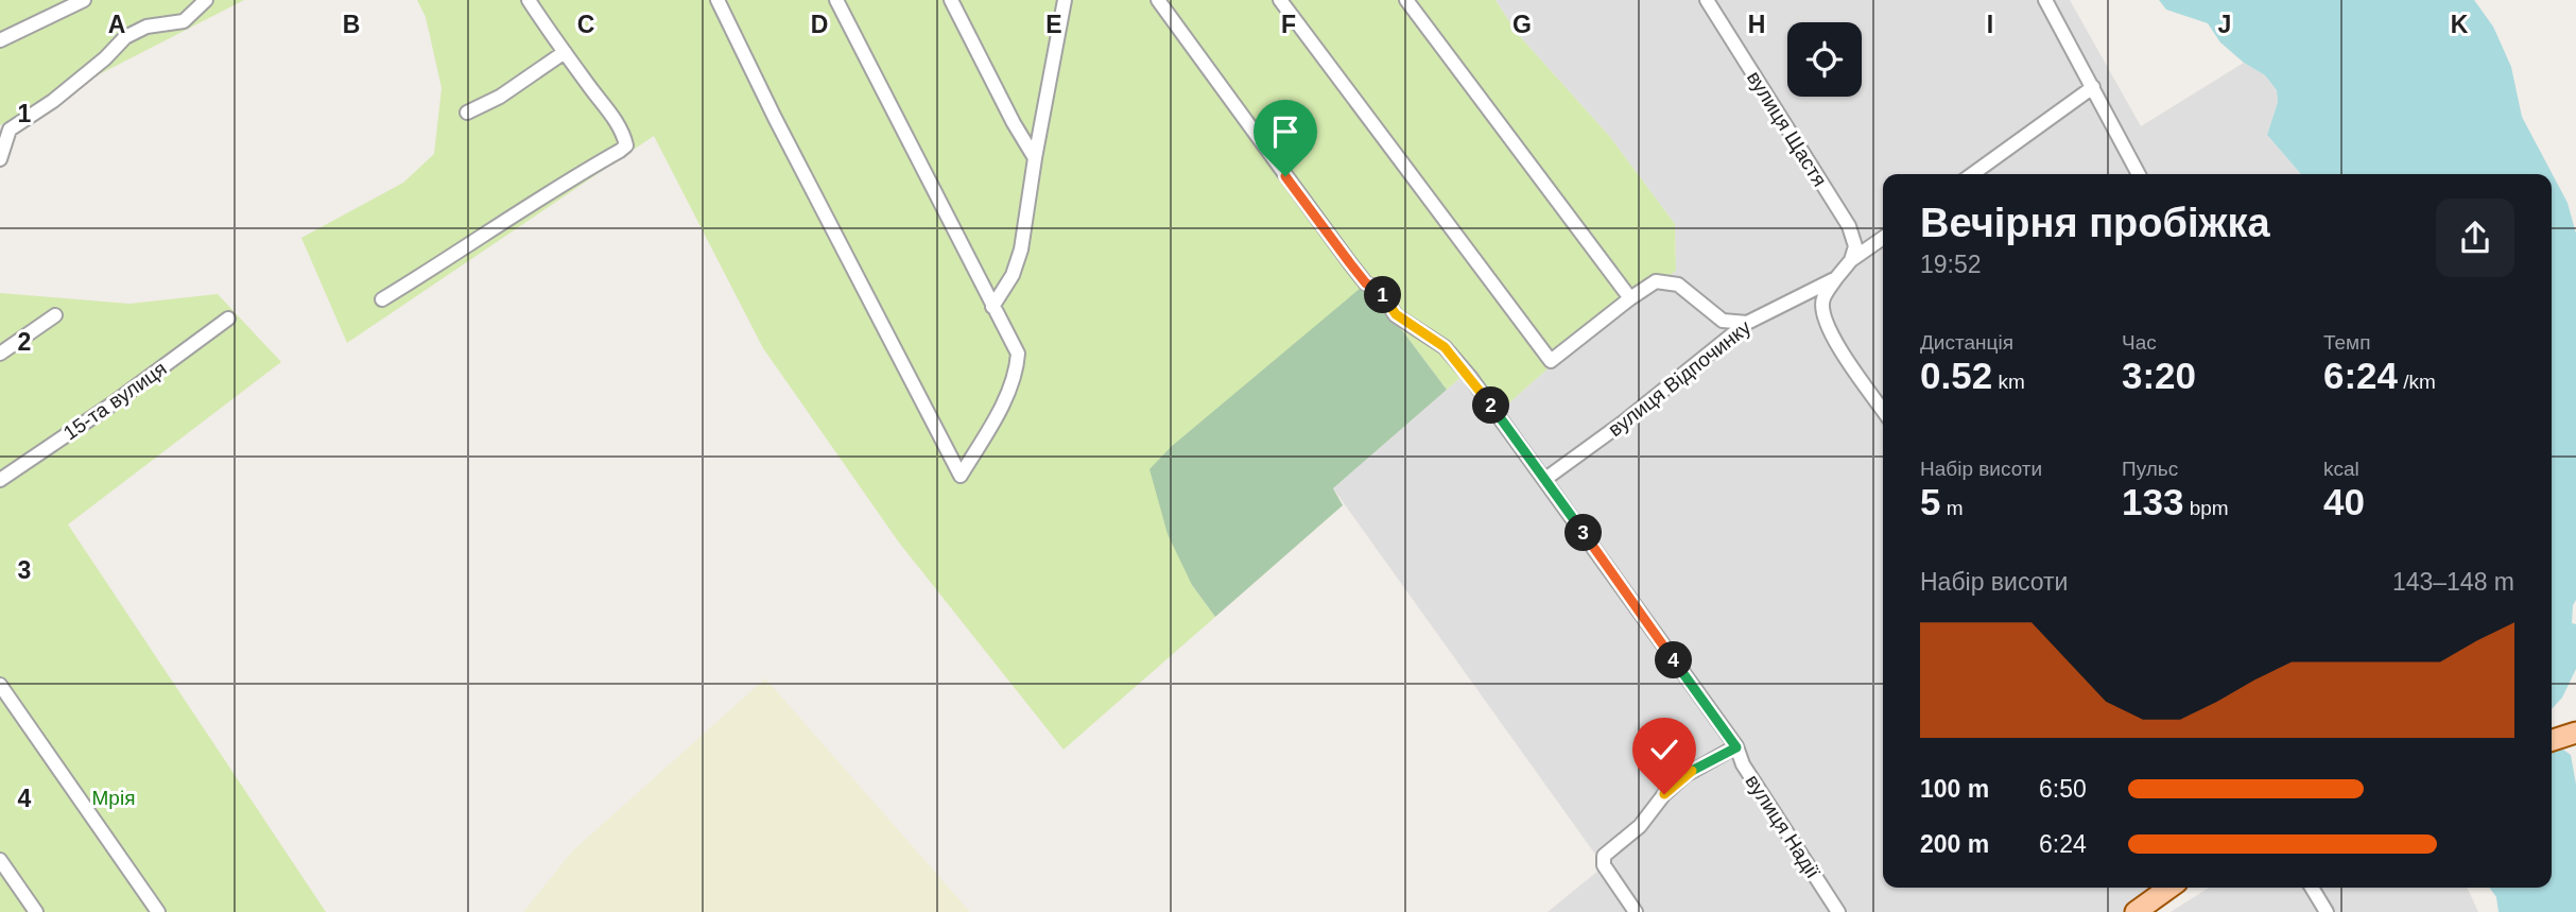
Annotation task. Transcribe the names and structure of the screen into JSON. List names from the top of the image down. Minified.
{"streets":{"street":["вулиця Щастя","вулиця Відпочинку","15-та вулиця","вулиця Надії"]},"crossings":[["вулиця Щастя","вулиця Відпочинку"],["вулиця Відпочинку","вулиця Надії"]],"parks":["Мрія"],"page":{"heading":["Вечірня пробіжка","19:52"],"pins":["1","2","3","4"],"stats":[["Дистанція","0.52 km"],["Час","3:20"],["Темп","6:24 /km"],["Набір висоти","5 m"],["Пульс","133 bpm"],["kcal","40"]],"chart":["Набір висоти","143–148 m"],"list":[{"name":"100 m","note":"6:50"},{"name":"200 m","note":"6:24"}]},"grid":{"columns":["A","B","C","D","E","F","G","H","I","J","K"],"rows":["1","2","3","4"]}}
